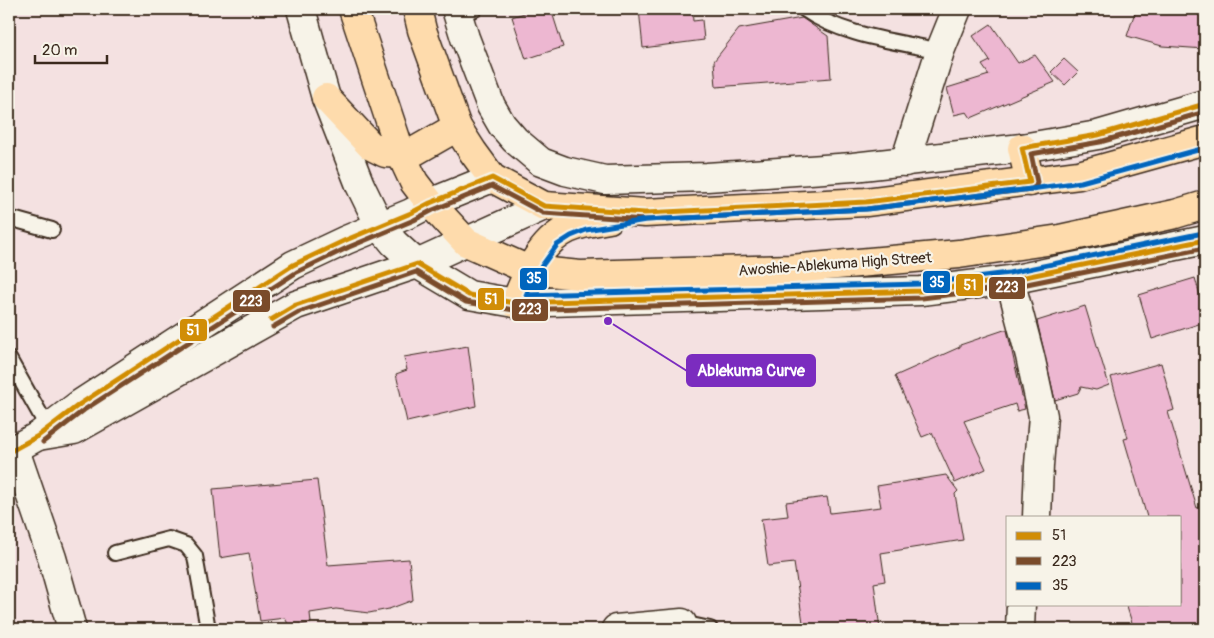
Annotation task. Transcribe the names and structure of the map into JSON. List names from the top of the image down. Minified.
{"streets":{"main road":["Awoshie-Ablekuma High Street"]},"places":["Ablekuma Curve"],"lines":["transit line 51","transit line 223","transit line 35"],"legend":["51","223","35"],"scale_bar":"20 m"}
